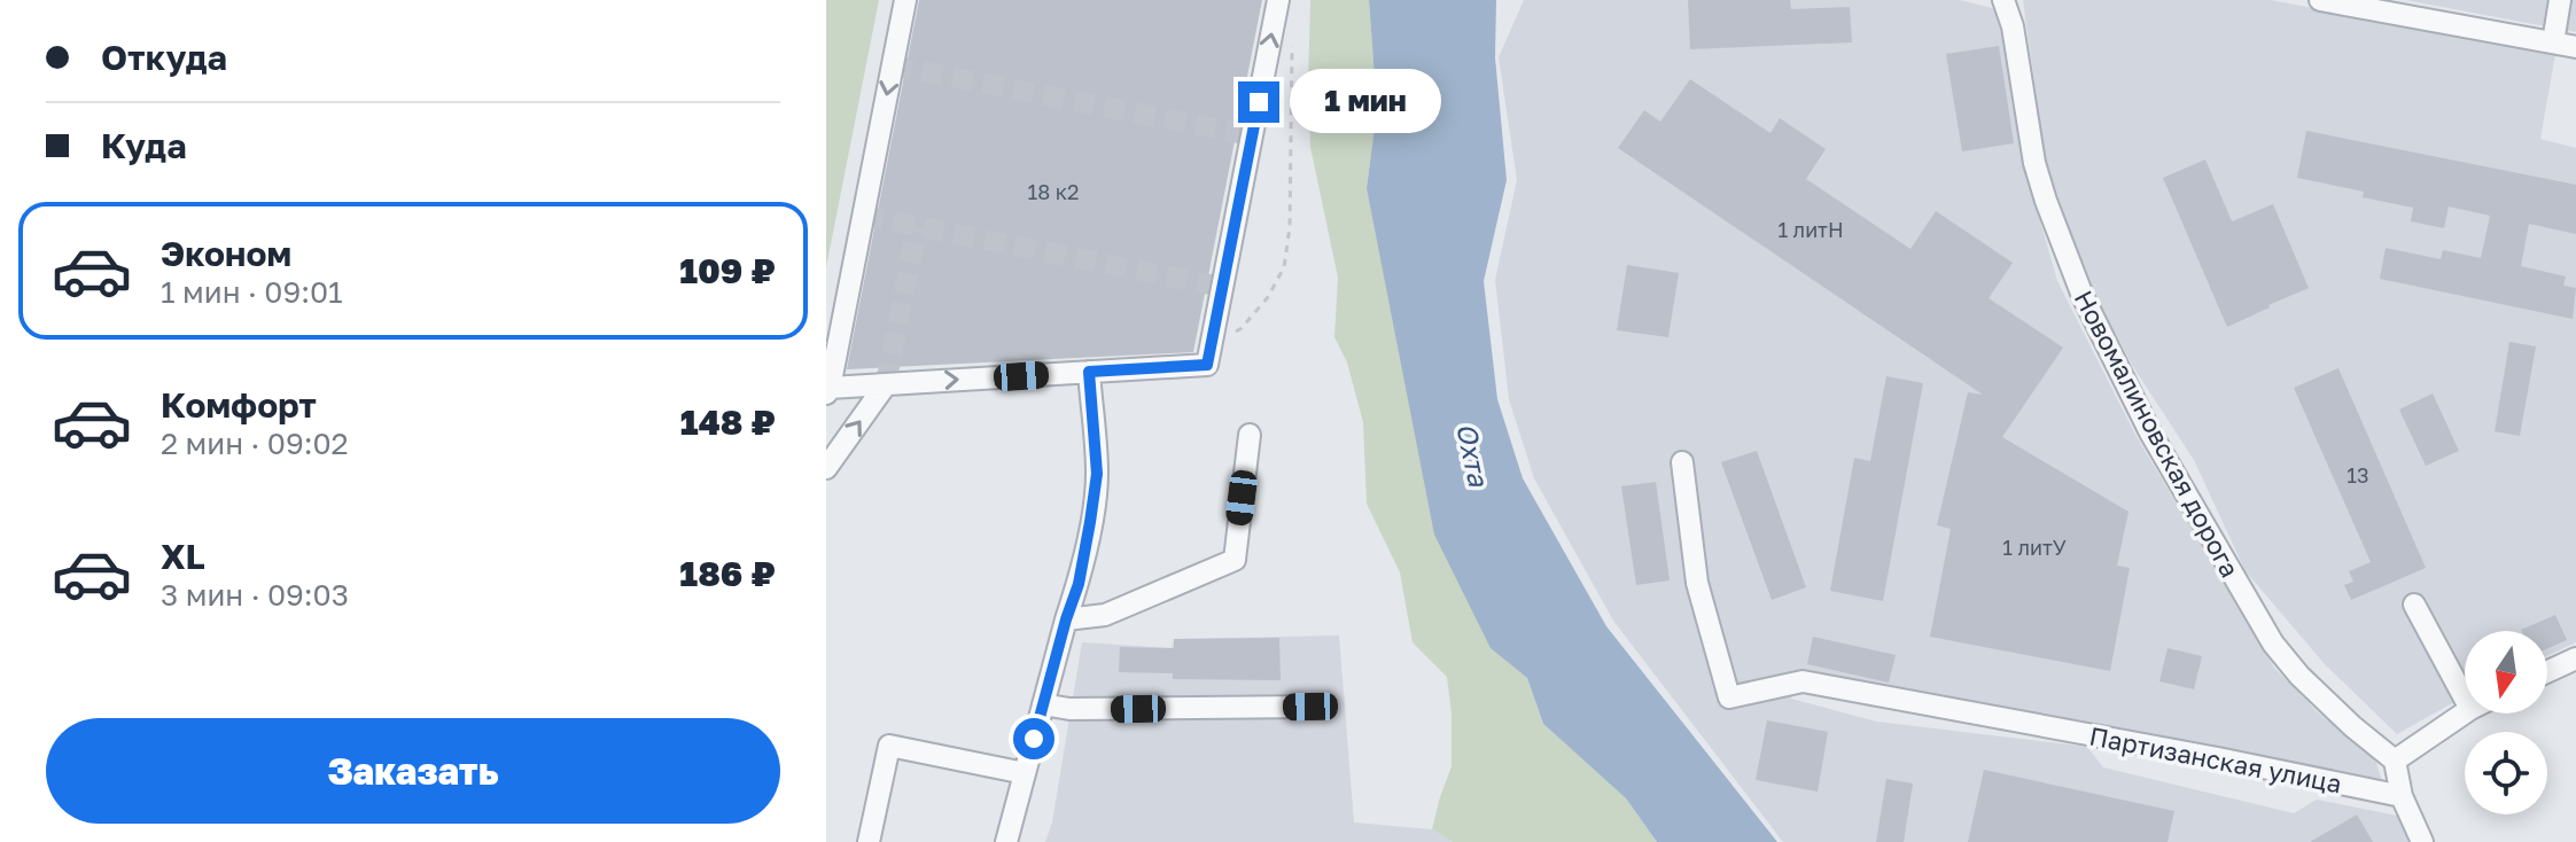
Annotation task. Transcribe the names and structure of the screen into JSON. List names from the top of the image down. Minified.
{"streets":{"street":["Новомалиновская дорога","Партизанская улица"]},"water":["Охта"],"house_numbers":["18 к2","1 литН","13","1 литУ"],"north":"bottom","page":{"banner":["Откуда","Куда"],"bubble":"1 мин","list":[{"name":"Эконом","note":"1 мин · 09:01","value":"109 ₽"},{"name":"Комфорт","note":"2 мин · 09:02","value":"148 ₽"},{"name":"XL","note":"3 мин · 09:03","value":"186 ₽"}],"buttons":"Заказать"}}
